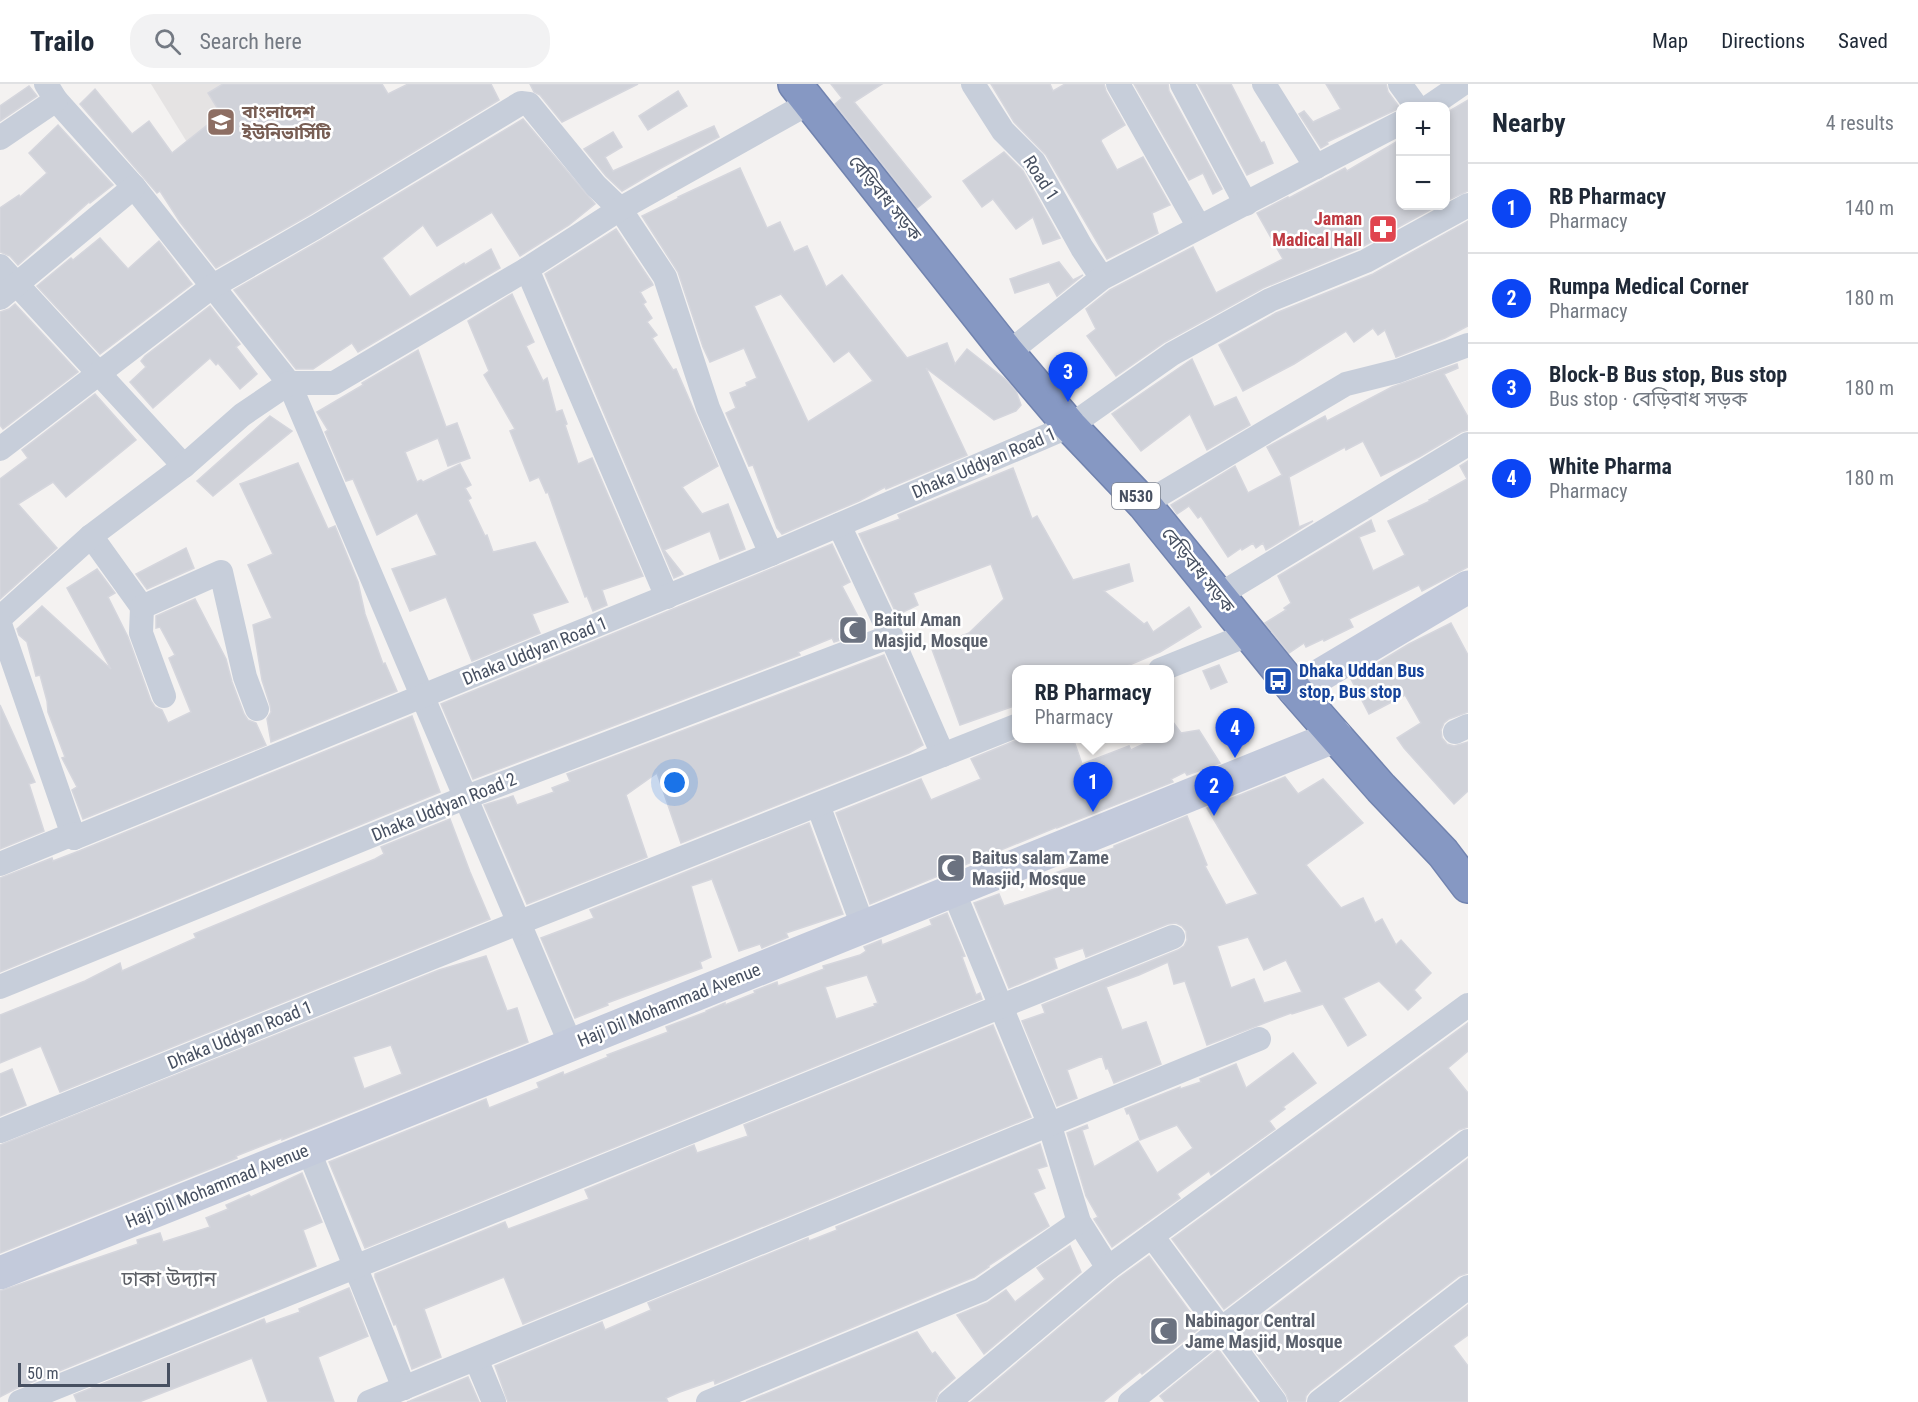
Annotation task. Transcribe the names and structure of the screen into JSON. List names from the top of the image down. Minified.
{"streets":{"highway":["বেড়িবাধ সড়ক","N530"],"street":["Road 1","Dhaka Uddyan Road 1","Dhaka Uddyan Road 2","Haji Dil Mohammad Avenue"]},"crossings":[["বেড়িবাধ সড়ক","Dhaka Uddyan Road 1"],["বেড়িবাধ সড়ক","Haji Dil Mohammad Avenue"]],"districts":["ঢাকা উদ্যান"],"places":{"school or university":["বাংলাদেশ ইউনিভার্সিটি"],"pharmacy":["Jaman Madical Hall"],"mosque":["Baitul Aman Masjid, Mosque","Baitus salam Zame Masjid, Mosque","Nabinagor Central Jame Masjid, Mosque"],"bus stop":["Dhaka Uddan Bus stop, Bus stop"]},"scale_bar":"50 m","page":{"header":"Trailo","search":"Search here","nav":["Map","Directions","Saved"],"heading":["Nearby","4 results"],"map_buttons":["+","−"],"list":[{"mark":"1","name":"RB Pharmacy","note":"Pharmacy","value":"140 m"},{"mark":"2","name":"Rumpa Medical Corner","note":"Pharmacy","value":"180 m"},{"mark":"3","name":"Block-B Bus stop, Bus stop","note":"Bus stop · বেড়িবাধ সড়ক","value":"180 m"},{"mark":"4","name":"White Pharma","note":"Pharmacy","value":"180 m"}],"pins":["3","4","1","2"],"popup":["RB Pharmacy","Pharmacy"],"scale":"50 m"}}
